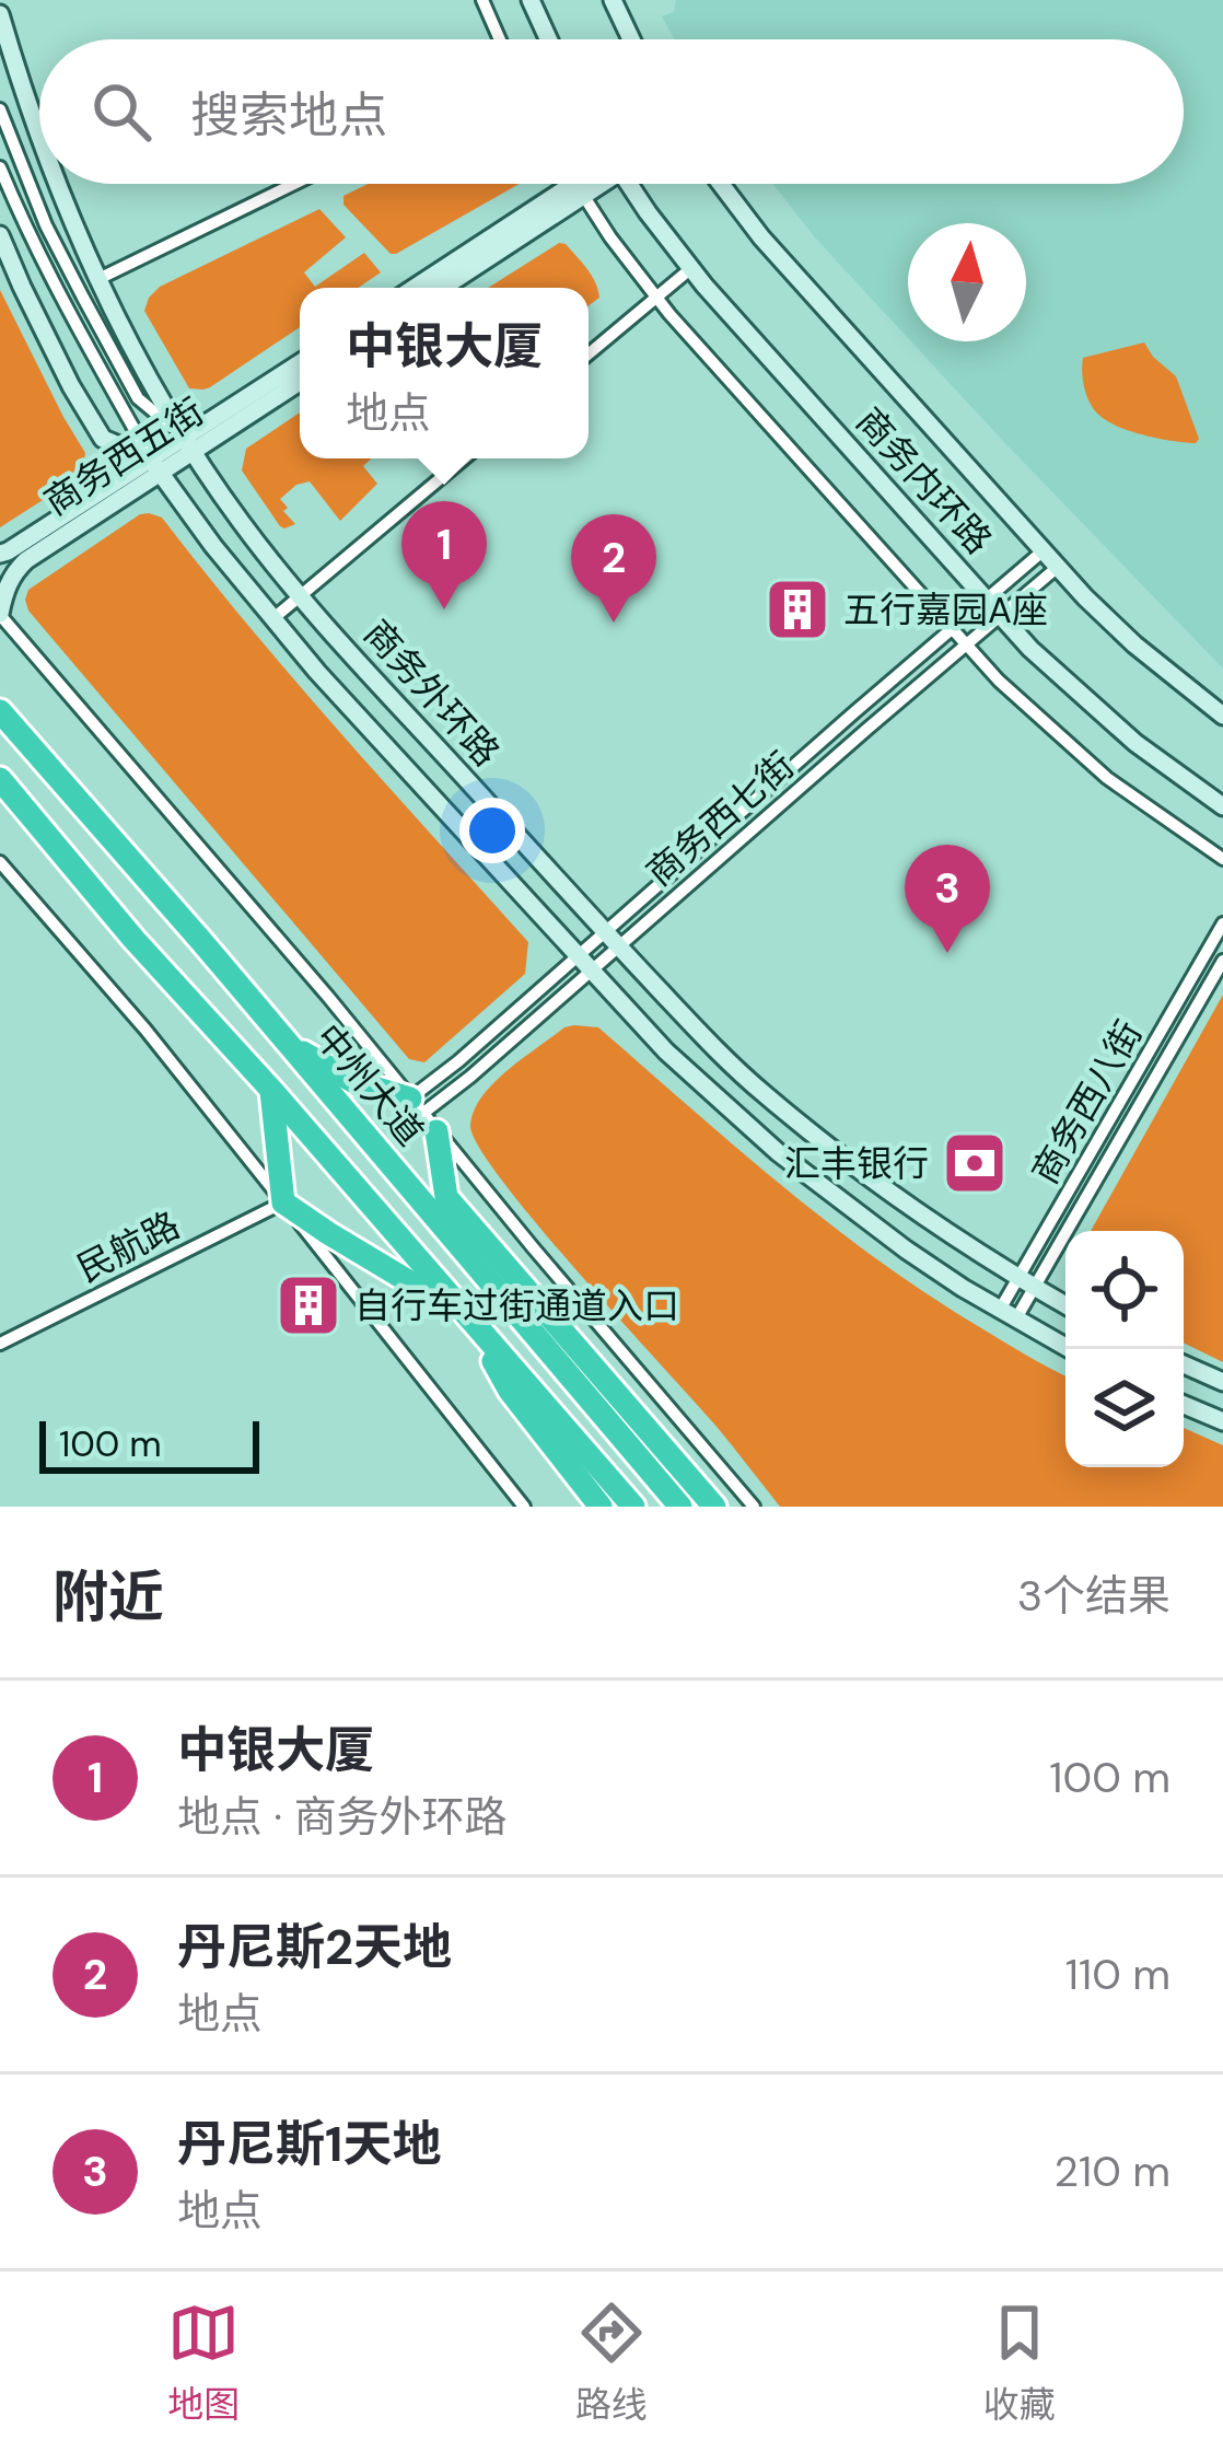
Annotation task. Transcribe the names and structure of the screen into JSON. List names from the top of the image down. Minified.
{"streets":{"highway":["中州大道"],"street":["商务西五街","商务内环路","商务外环路","商务西七街","商务西八街","民航路"]},"crossings":[["商务西五街","商务外环路"],["商务内环路","商务西七街"],["商务外环路","商务西七街"],["商务外环路","商务西八街"]],"places":{"building":["五行嘉园A座","自行车过街通道入口"],"bank":["汇丰银行"]},"scale_bar":"100 m","north":"top","page":{"search":"搜索地点","popup":["中银大厦","地点"],"pins":["1","2","3"],"scale":"100 m","heading":["附近","3个结果"],"list":[{"mark":"1","name":"中银大厦","note":"地点 · 商务外环路","value":"100 m"},{"mark":"2","name":"丹尼斯2天地","note":"地点","value":"110 m"},{"mark":"3","name":"丹尼斯1天地","note":"地点","value":"210 m"}],"nav":["地图","路线","收藏"]}}
